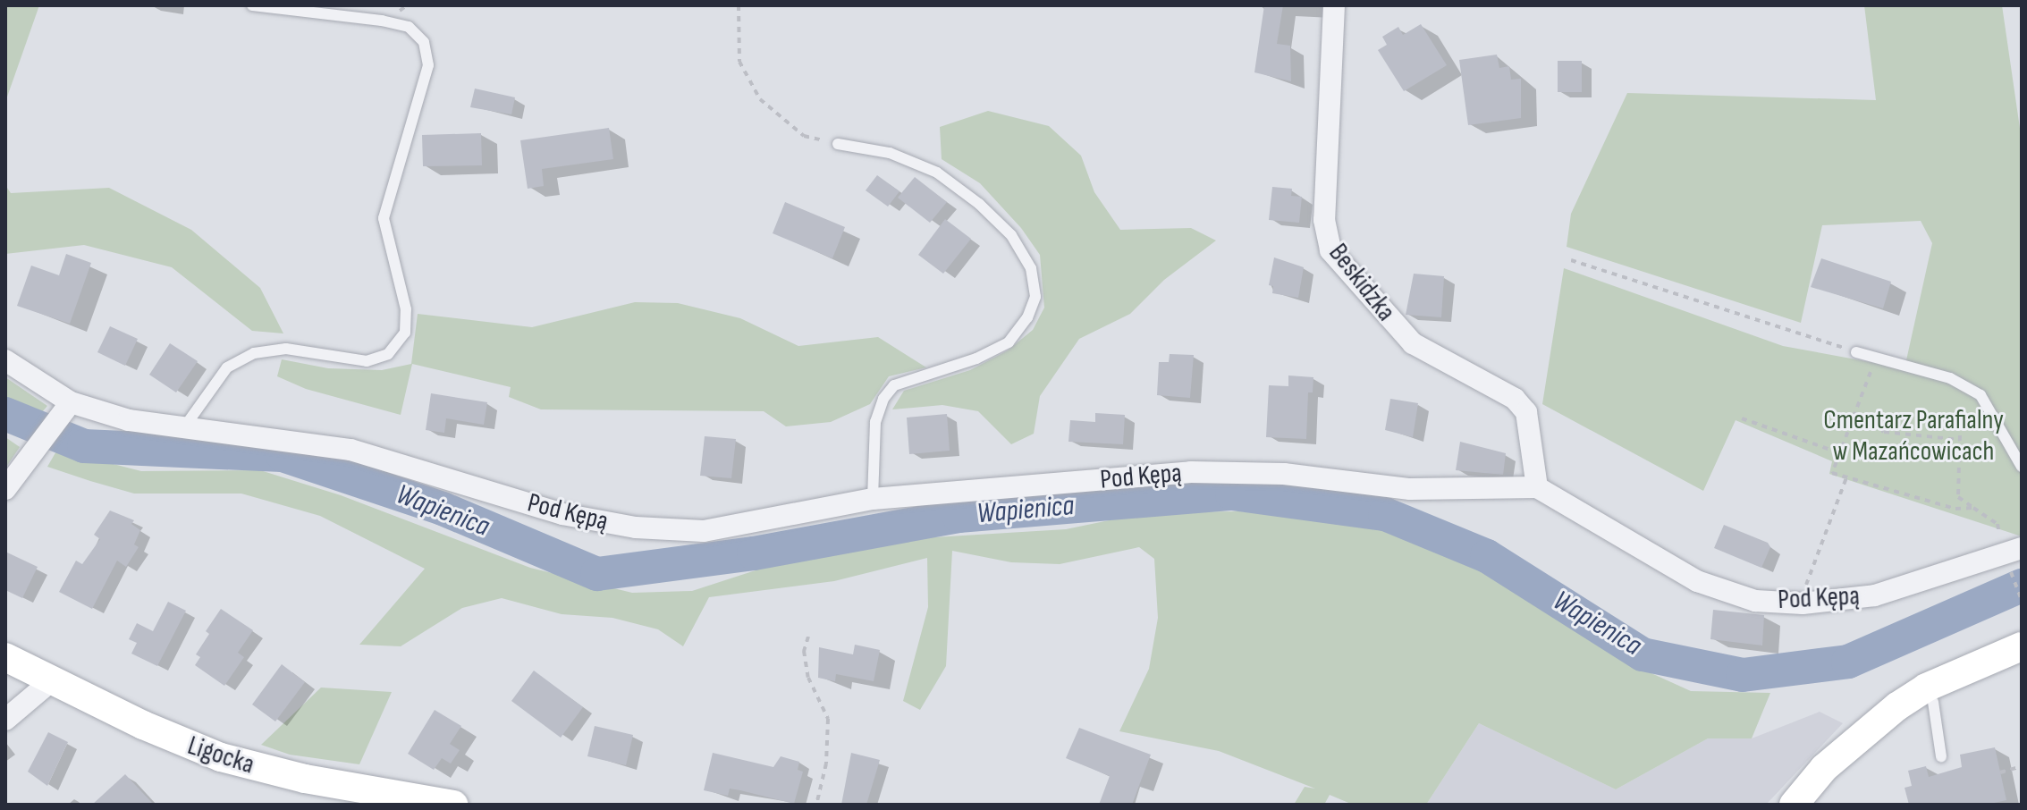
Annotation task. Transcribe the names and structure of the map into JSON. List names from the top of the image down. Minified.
{"streets":{"street":["Beskidzka","Pod Kępą","Ligocka"]},"crossings":[["Beskidzka","Pod Kępą"]],"water":["Wapienica"],"parks":["Cmentarz Parafialny w Mazańcowicach"]}
